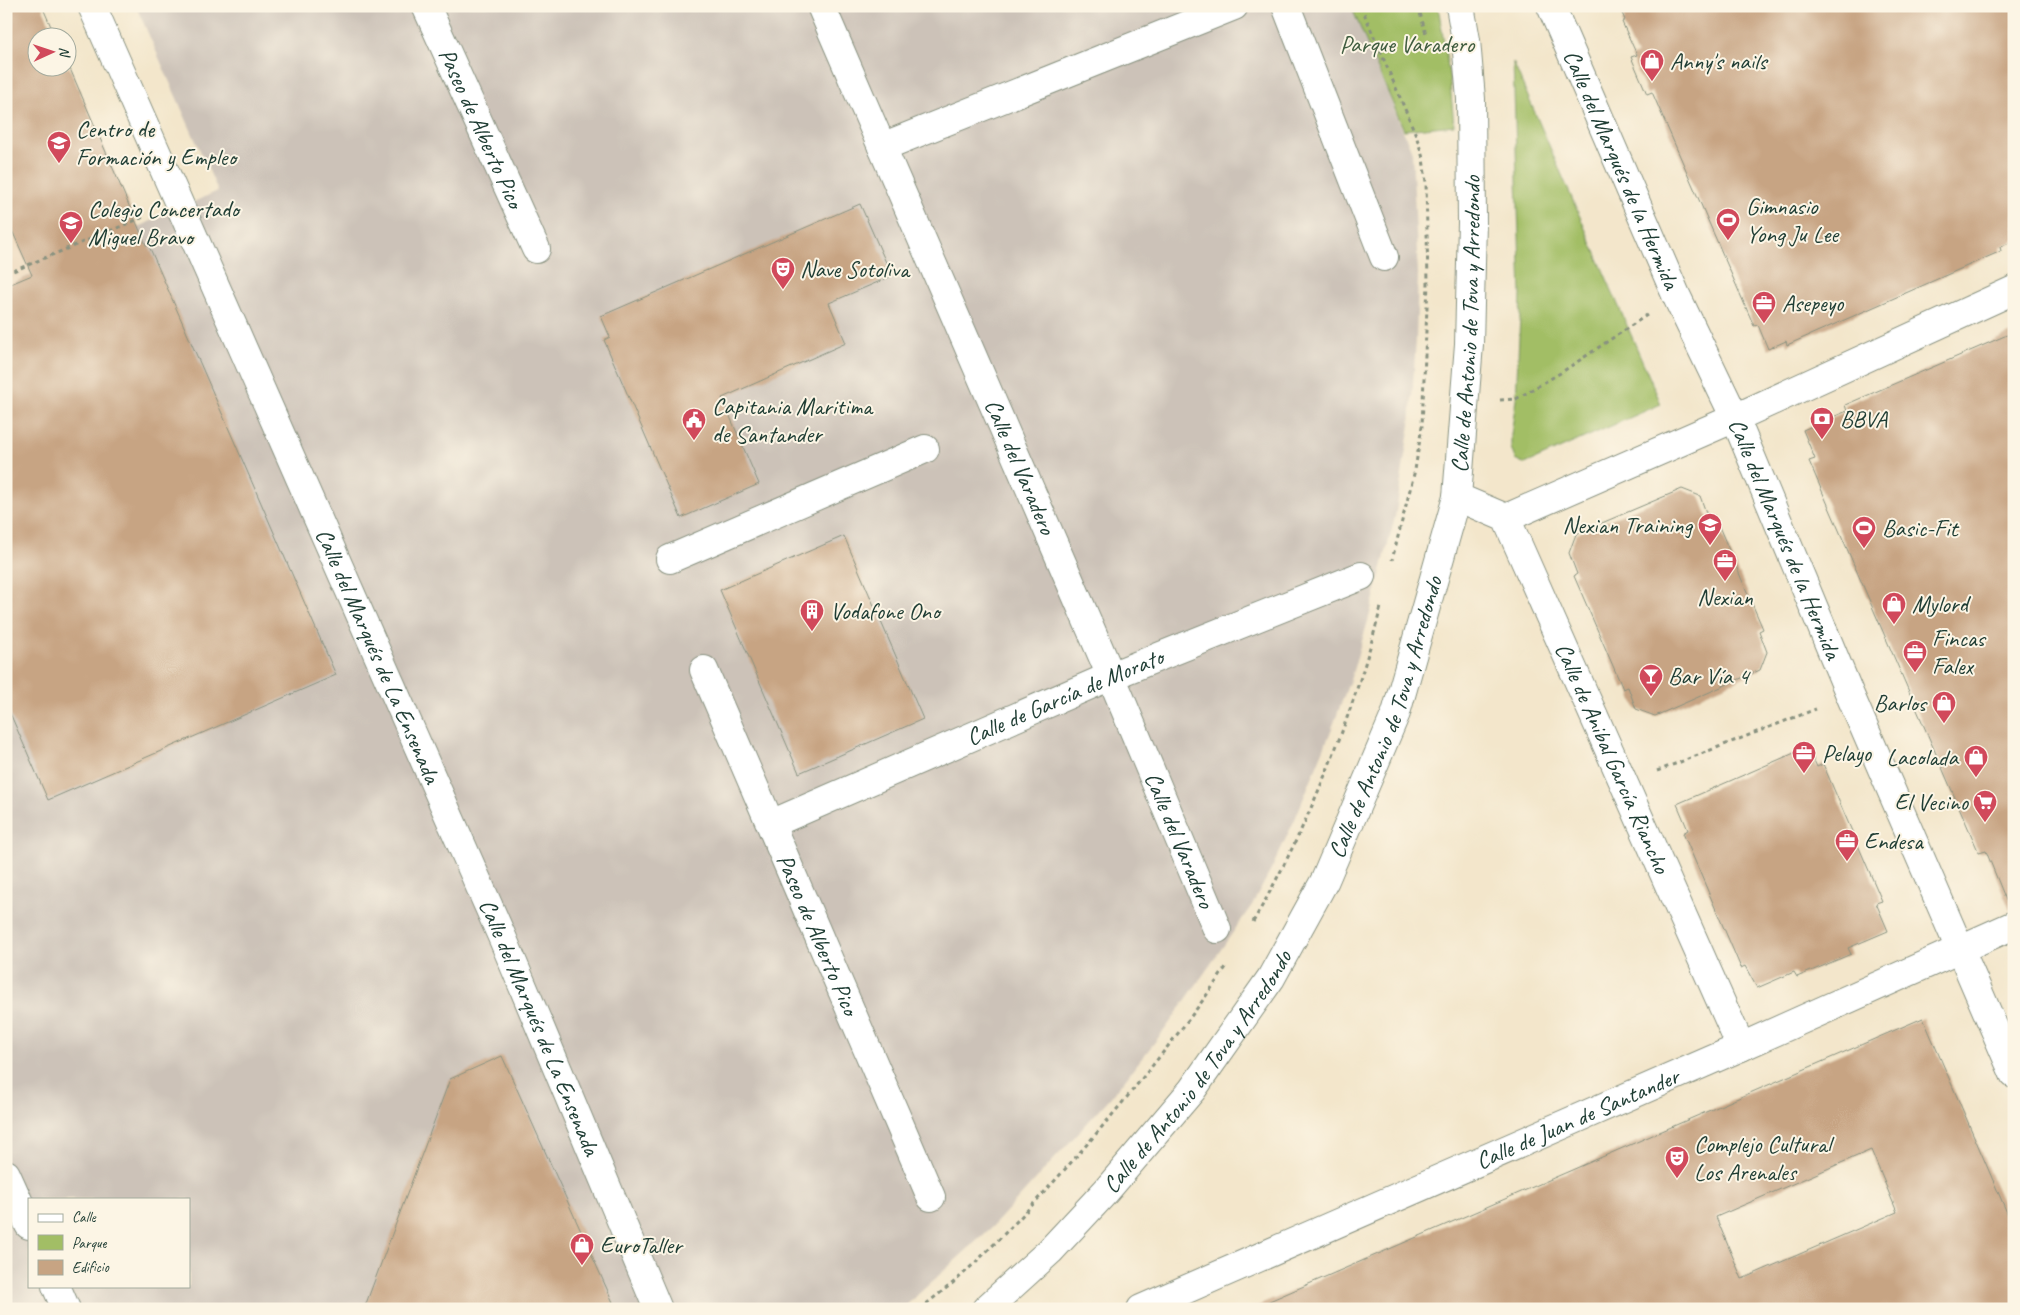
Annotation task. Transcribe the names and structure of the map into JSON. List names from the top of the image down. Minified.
{"streets":{"street":["Paseo de Alberto Pico","Calle del Marqués de la Hermida","Calle de Antonio de Tova y Arredondo","Calle del Varadero","Calle del Marqués de La Ensenada","Calle de García de Morato","Calle de Anibal García Riancho","Calle de Juan de Santander"]},"crossings":[["Paseo de Alberto Pico","Calle de García de Morato"],["Calle del Marqués de la Hermida","Calle de Juan de Santander"],["Calle del Varadero","Calle de García de Morato"],["Calle de Anibal García Riancho","Calle de Juan de Santander"]],"parks":["Parque Varadero"],"places":{"shop":["Anny's nails","Mylord","Barlos","Lacolada","EuroTaller"],"school or university":["Centro de Formación y Empleo","Colegio Concertado Miguel Bravo","Nexian Training"],"sports":["Gimnasio Yong Ju Lee","Basic-Fit"],"theatre":["Nave Sotoliva","Complejo Cultural Los Arenales"],"office":["Asepeyo","Nexian","Fincas Falex","Pelayo","Endesa"],"bank":["BBVA"],"public building":["Capitania Maritima de Santander"],"building":["Vodafone Ono"],"bar":["Bar Vía 4"],"supermarket":["El Vecino"]},"legend":["Calle","Parque","Edificio"],"north":"right"}
